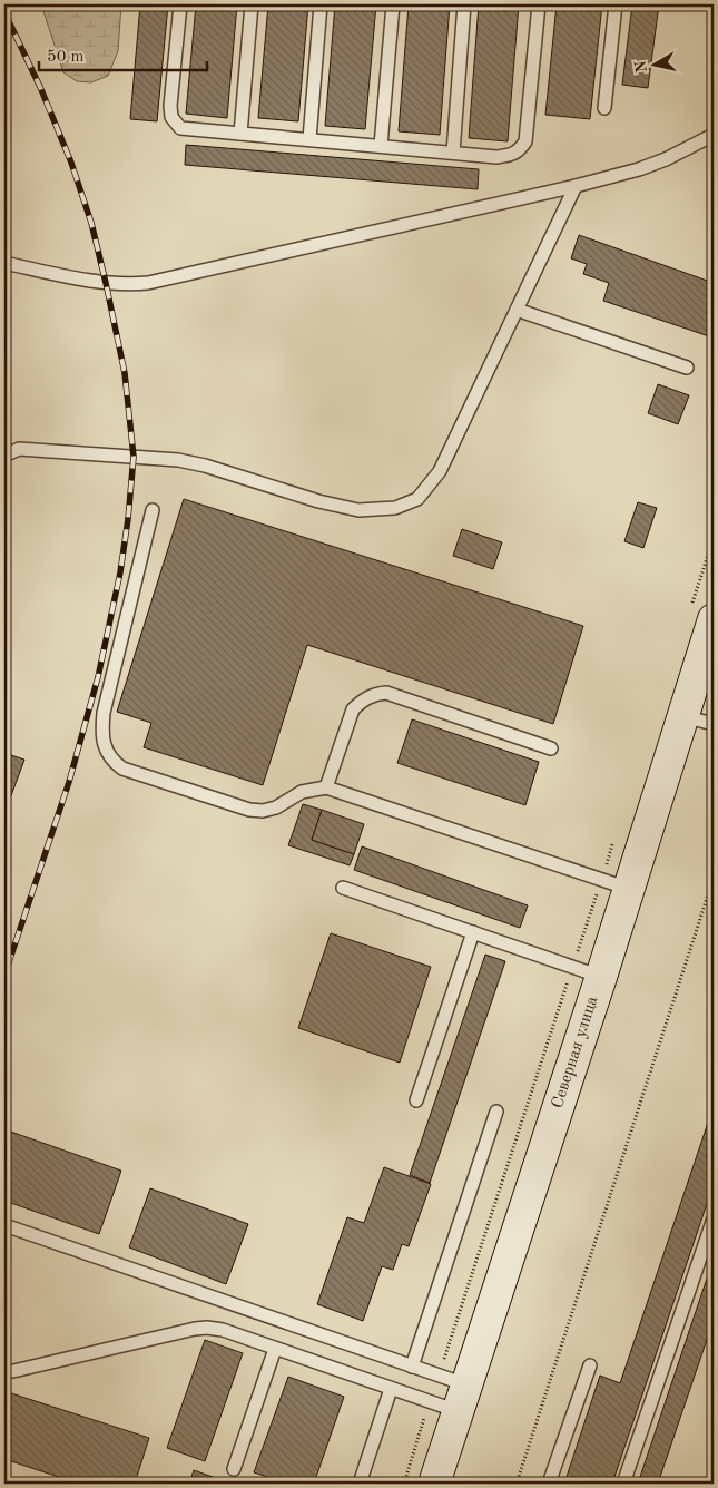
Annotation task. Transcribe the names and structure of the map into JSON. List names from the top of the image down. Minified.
{"streets":{"main road":["Северная улица"]},"scale_bar":"50 m","north":"left"}
